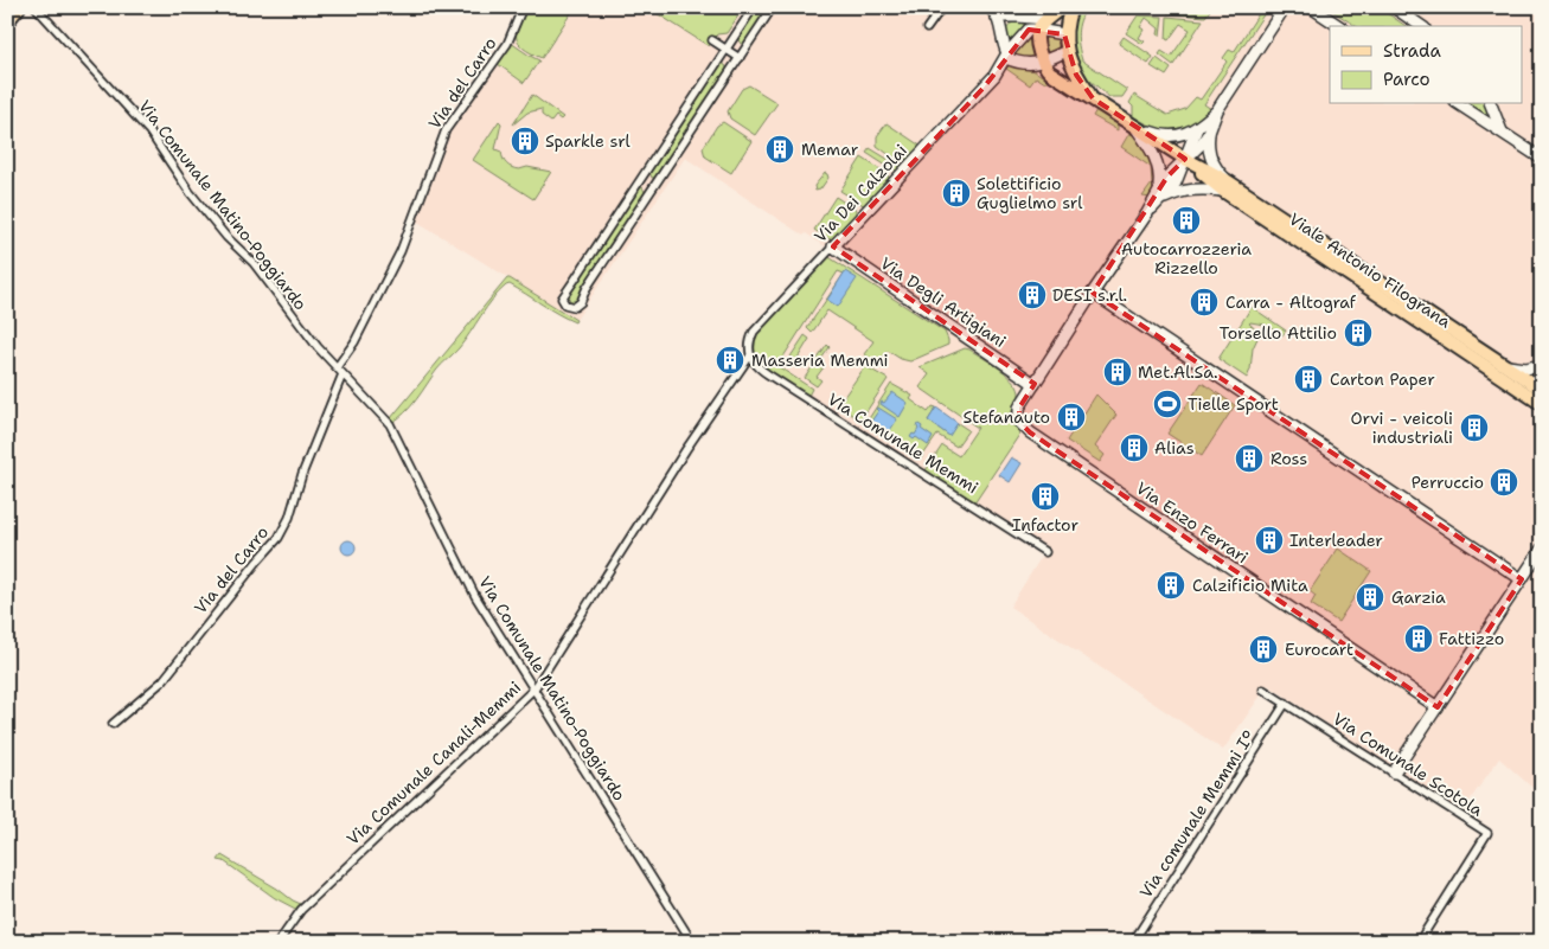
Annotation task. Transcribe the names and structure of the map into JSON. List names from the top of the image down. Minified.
{"streets":{"main road":["Viale Antonio Filograna"],"street":["Via del Carro","Via Dei Calzolai","Via Comunale Matino-Poggiardo","Via Degli Artigiani","Via Comunale Memmi","Via Enzo Ferrari","Via Comunale Canali-Memmi","Via Comunale Scotola","Via comunale Memmi I°"]},"crossings":[["Via del Carro","Via Comunale Matino-Poggiardo"],["Via Dei Calzolai","Via Degli Artigiani"],["Via Dei Calzolai","Via Comunale Memmi"],["Via Dei Calzolai","Via Comunale Canali-Memmi"],["Via Comunale Matino-Poggiardo","Via Comunale Canali-Memmi"],["Via Degli Artigiani","Via Enzo Ferrari"],["Via Comunale Memmi","Via Comunale Canali-Memmi"],["Via Comunale Scotola","Via comunale Memmi I°"]],"places":{"building":["Sparkle srl","Memar","Solettificio Guglielmo srl","Autocarrozzeria Rizzello","DESI s.r.l.","Carra - Altograf","Torsello Attilio","Masseria Memmi","Met.Al.Sa.","Carton Paper","Stefanauto","Orvi - veicoli industriali","Alias","Ross","Perruccio","Infactor","Interleader","Calzificio Mita","Garzia","Fattizzo","Eurocart"],"sports":["Tielle Sport"]},"legend":["Strada","Parco"]}
